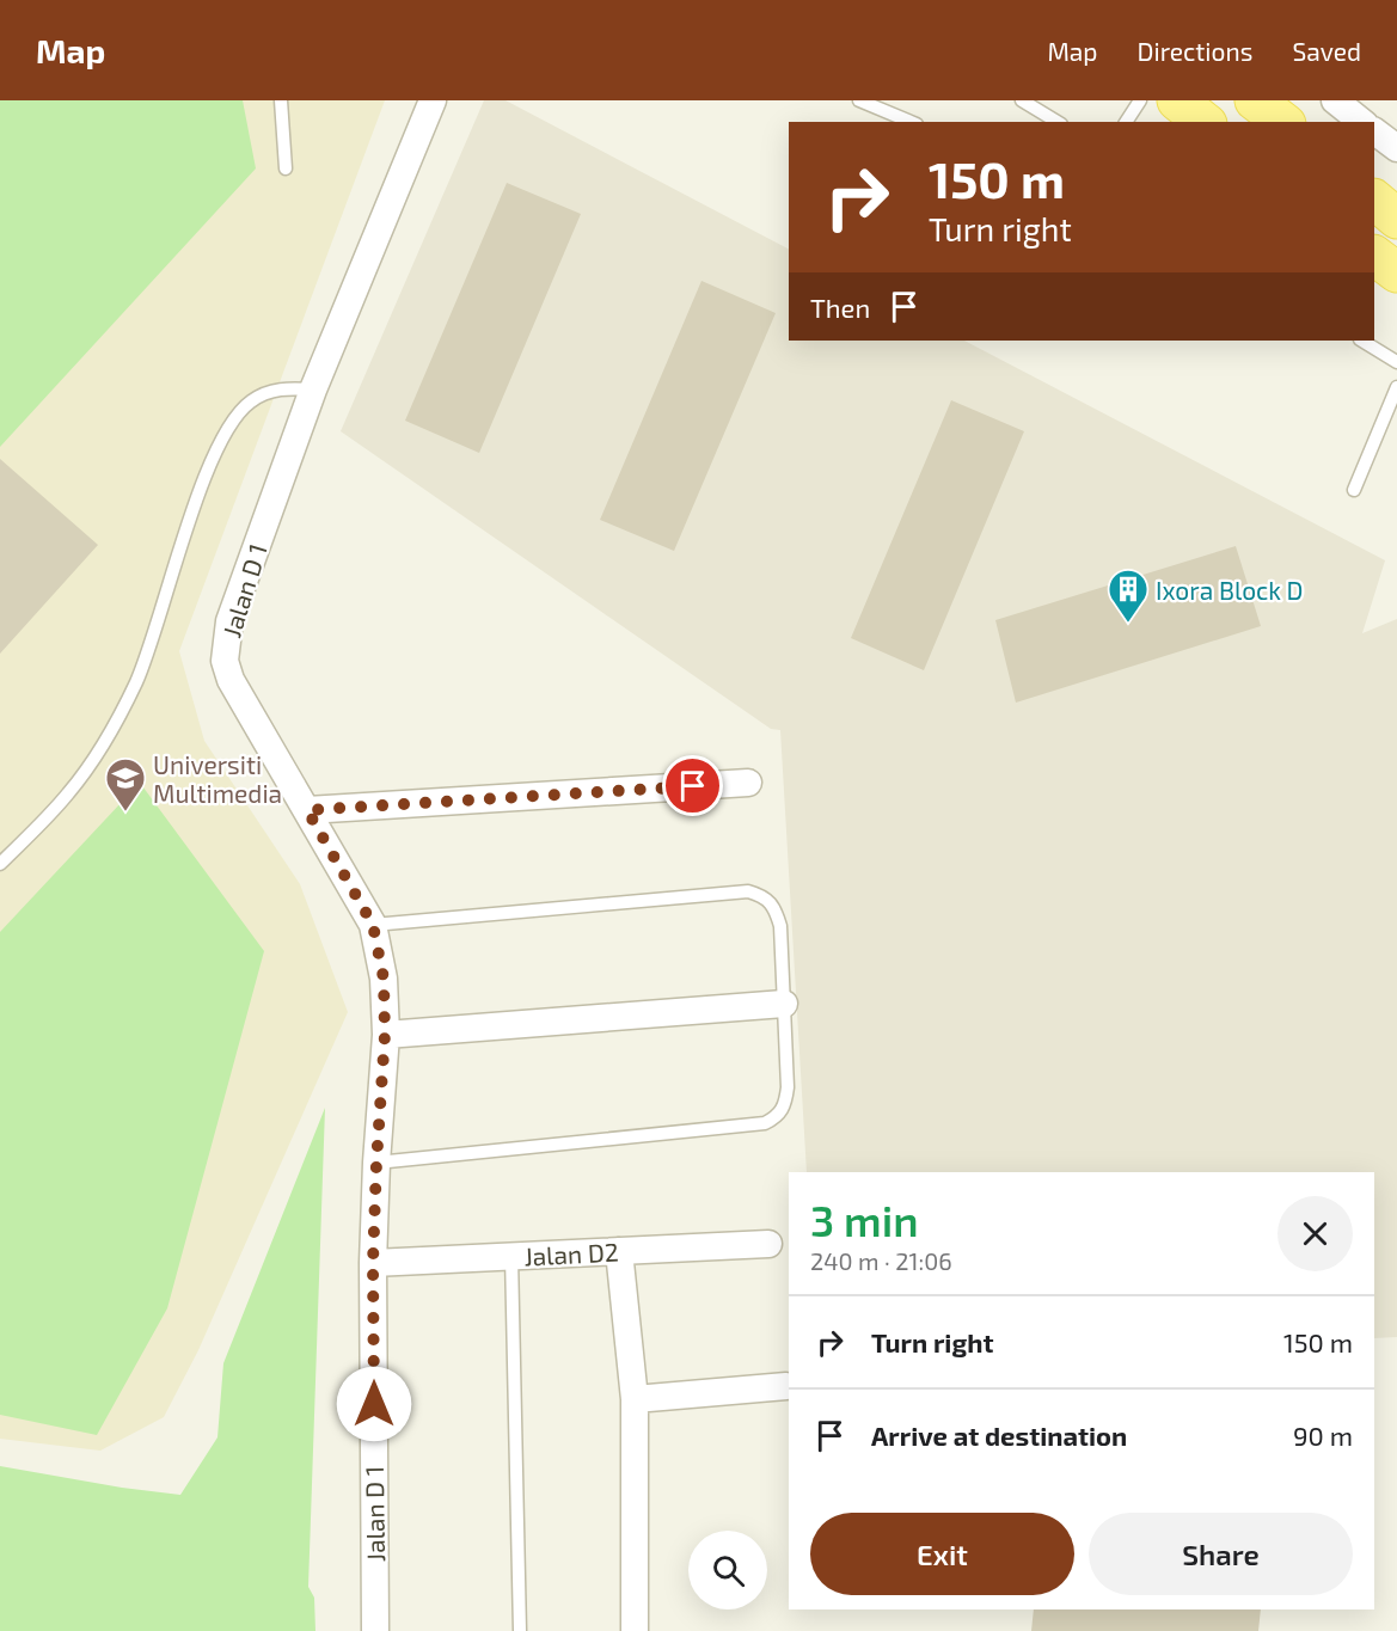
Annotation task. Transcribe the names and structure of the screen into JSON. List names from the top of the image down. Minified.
{"streets":{"street":["Jalan D 1","Jalan D2"]},"crossings":[["Jalan D 1","Jalan D2"]],"places":{"building":["Ixora Block D"],"school or university":["Universiti Multimedia"]},"page":{"header":"Map","nav":["Map","Directions","Saved"],"turn":["150 m","Turn right"],"then":"Then","heading":["3 min","240 m · 21:06"],"list":[{"name":"Turn right","value":"150 m"},{"name":"Arrive at destination","value":"90 m"}],"buttons":["Exit","Share"]}}
